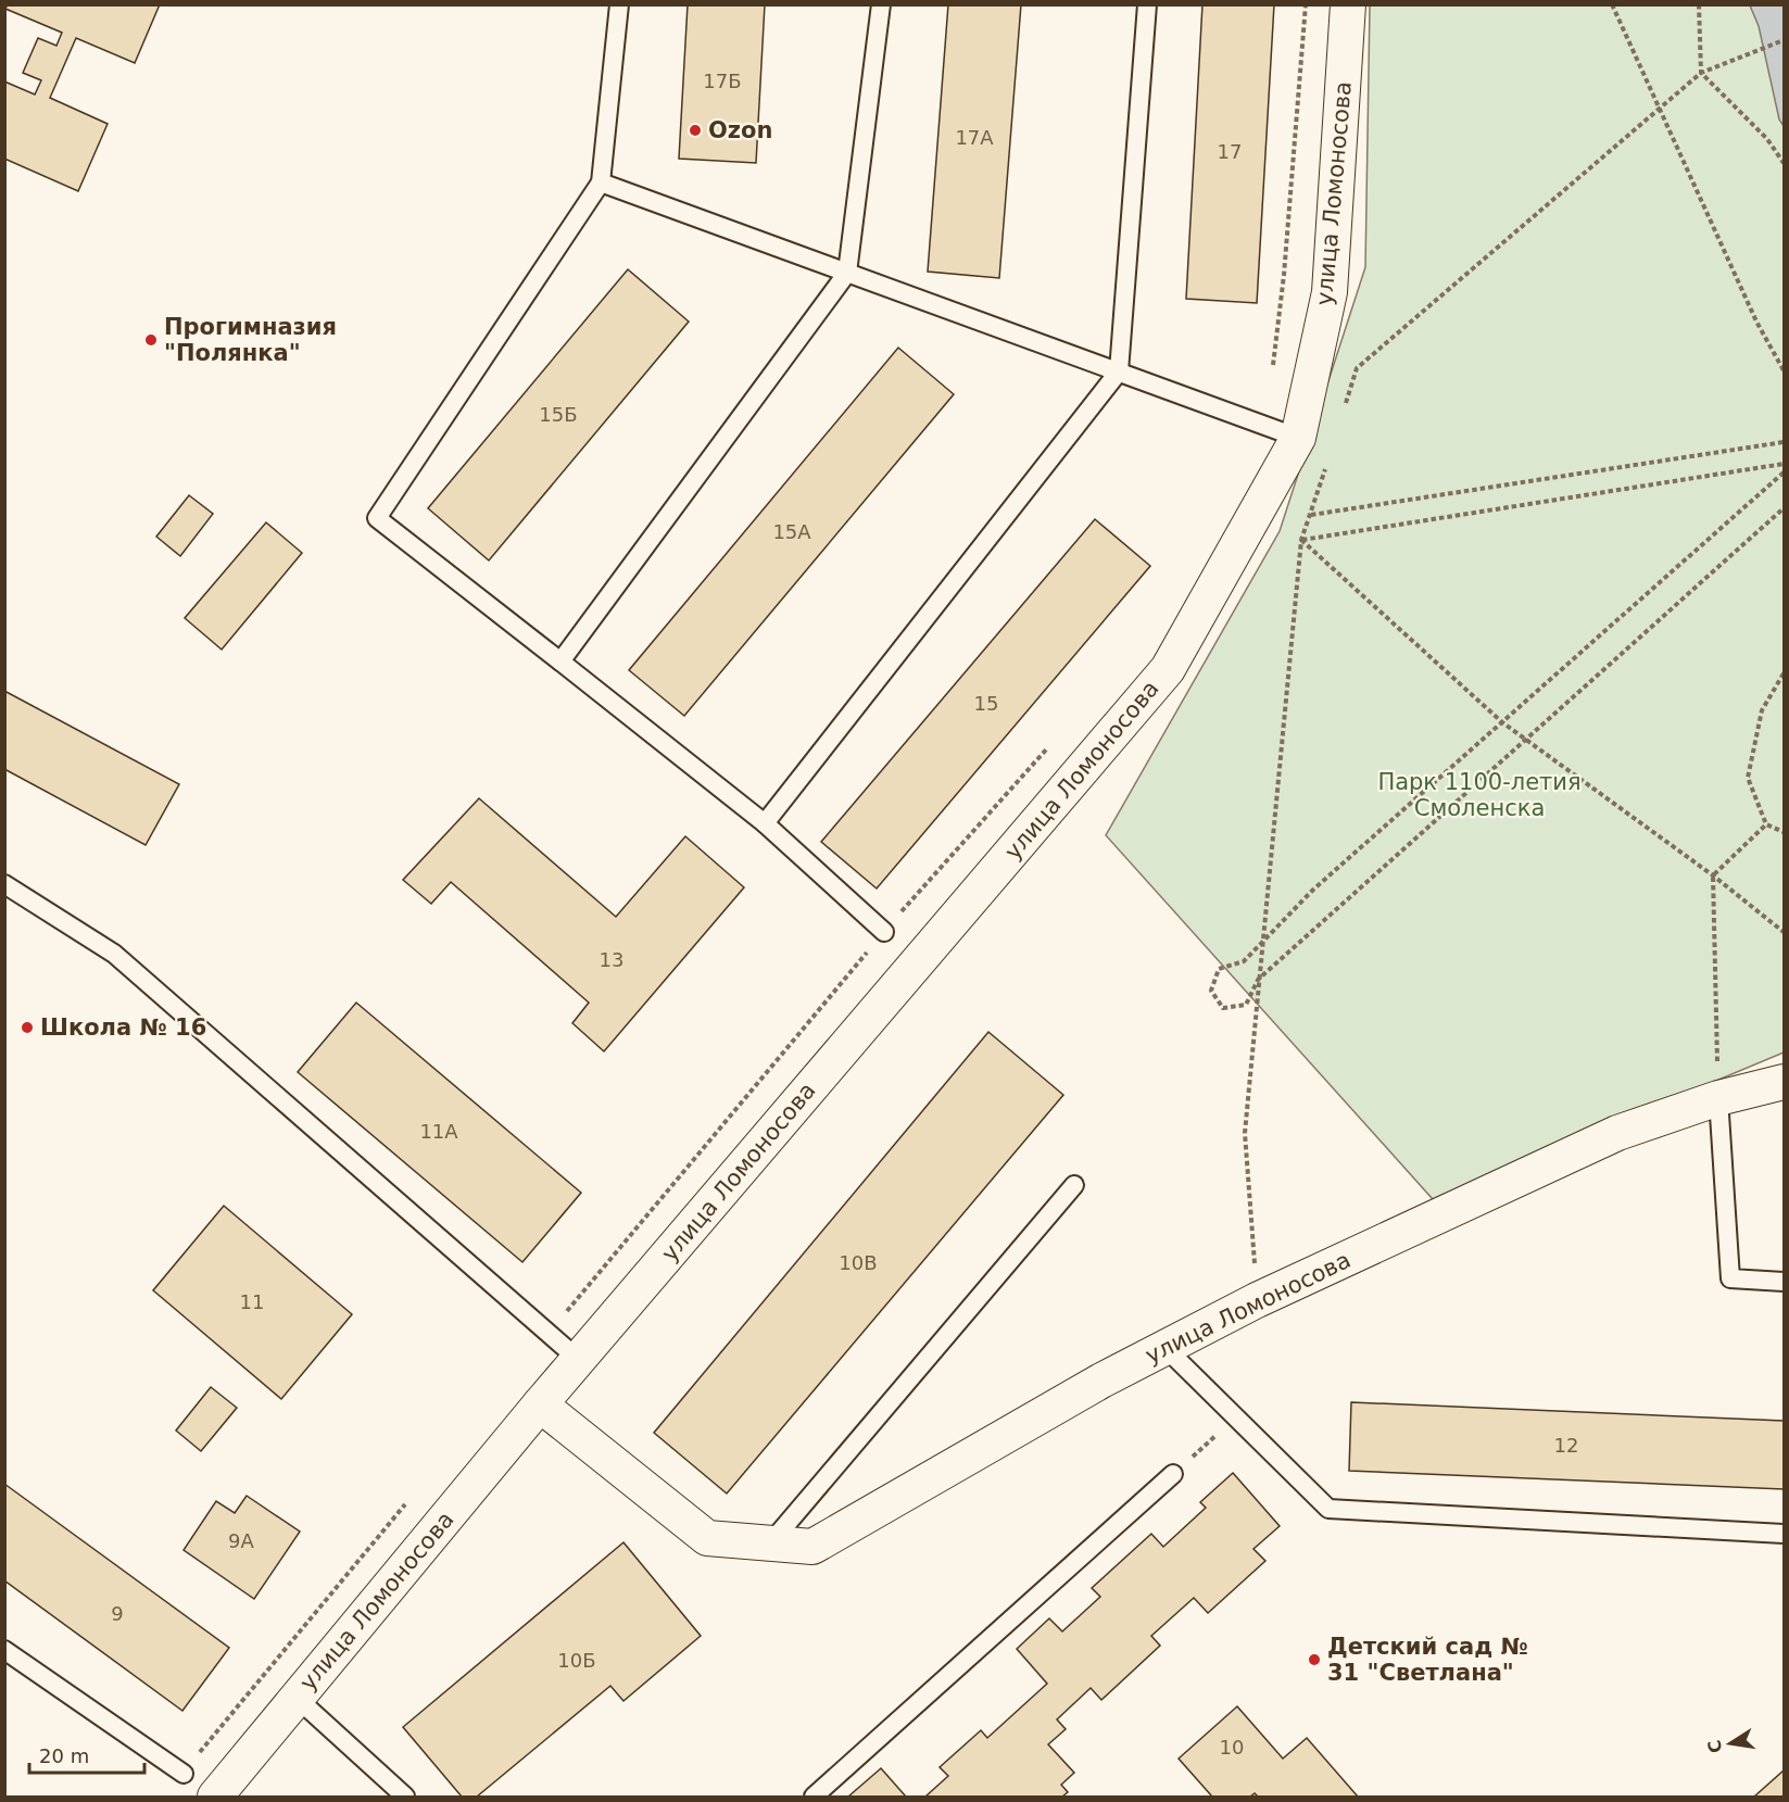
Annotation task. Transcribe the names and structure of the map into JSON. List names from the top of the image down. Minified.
{"streets":{"street":["улица Ломоносова"]},"parks":["Парк 1100-летия Смоленска"],"places":["Ozon","Прогимназия \"Полянка\"","Школа № 16","Детский сад № 31 \"Светлана\""],"house_numbers":["17Б","17А","17","15Б","15А","15","13","11А","10В","11","12","9А","9","10Б","10"],"scale_bar":"20 m","north":"left"}
